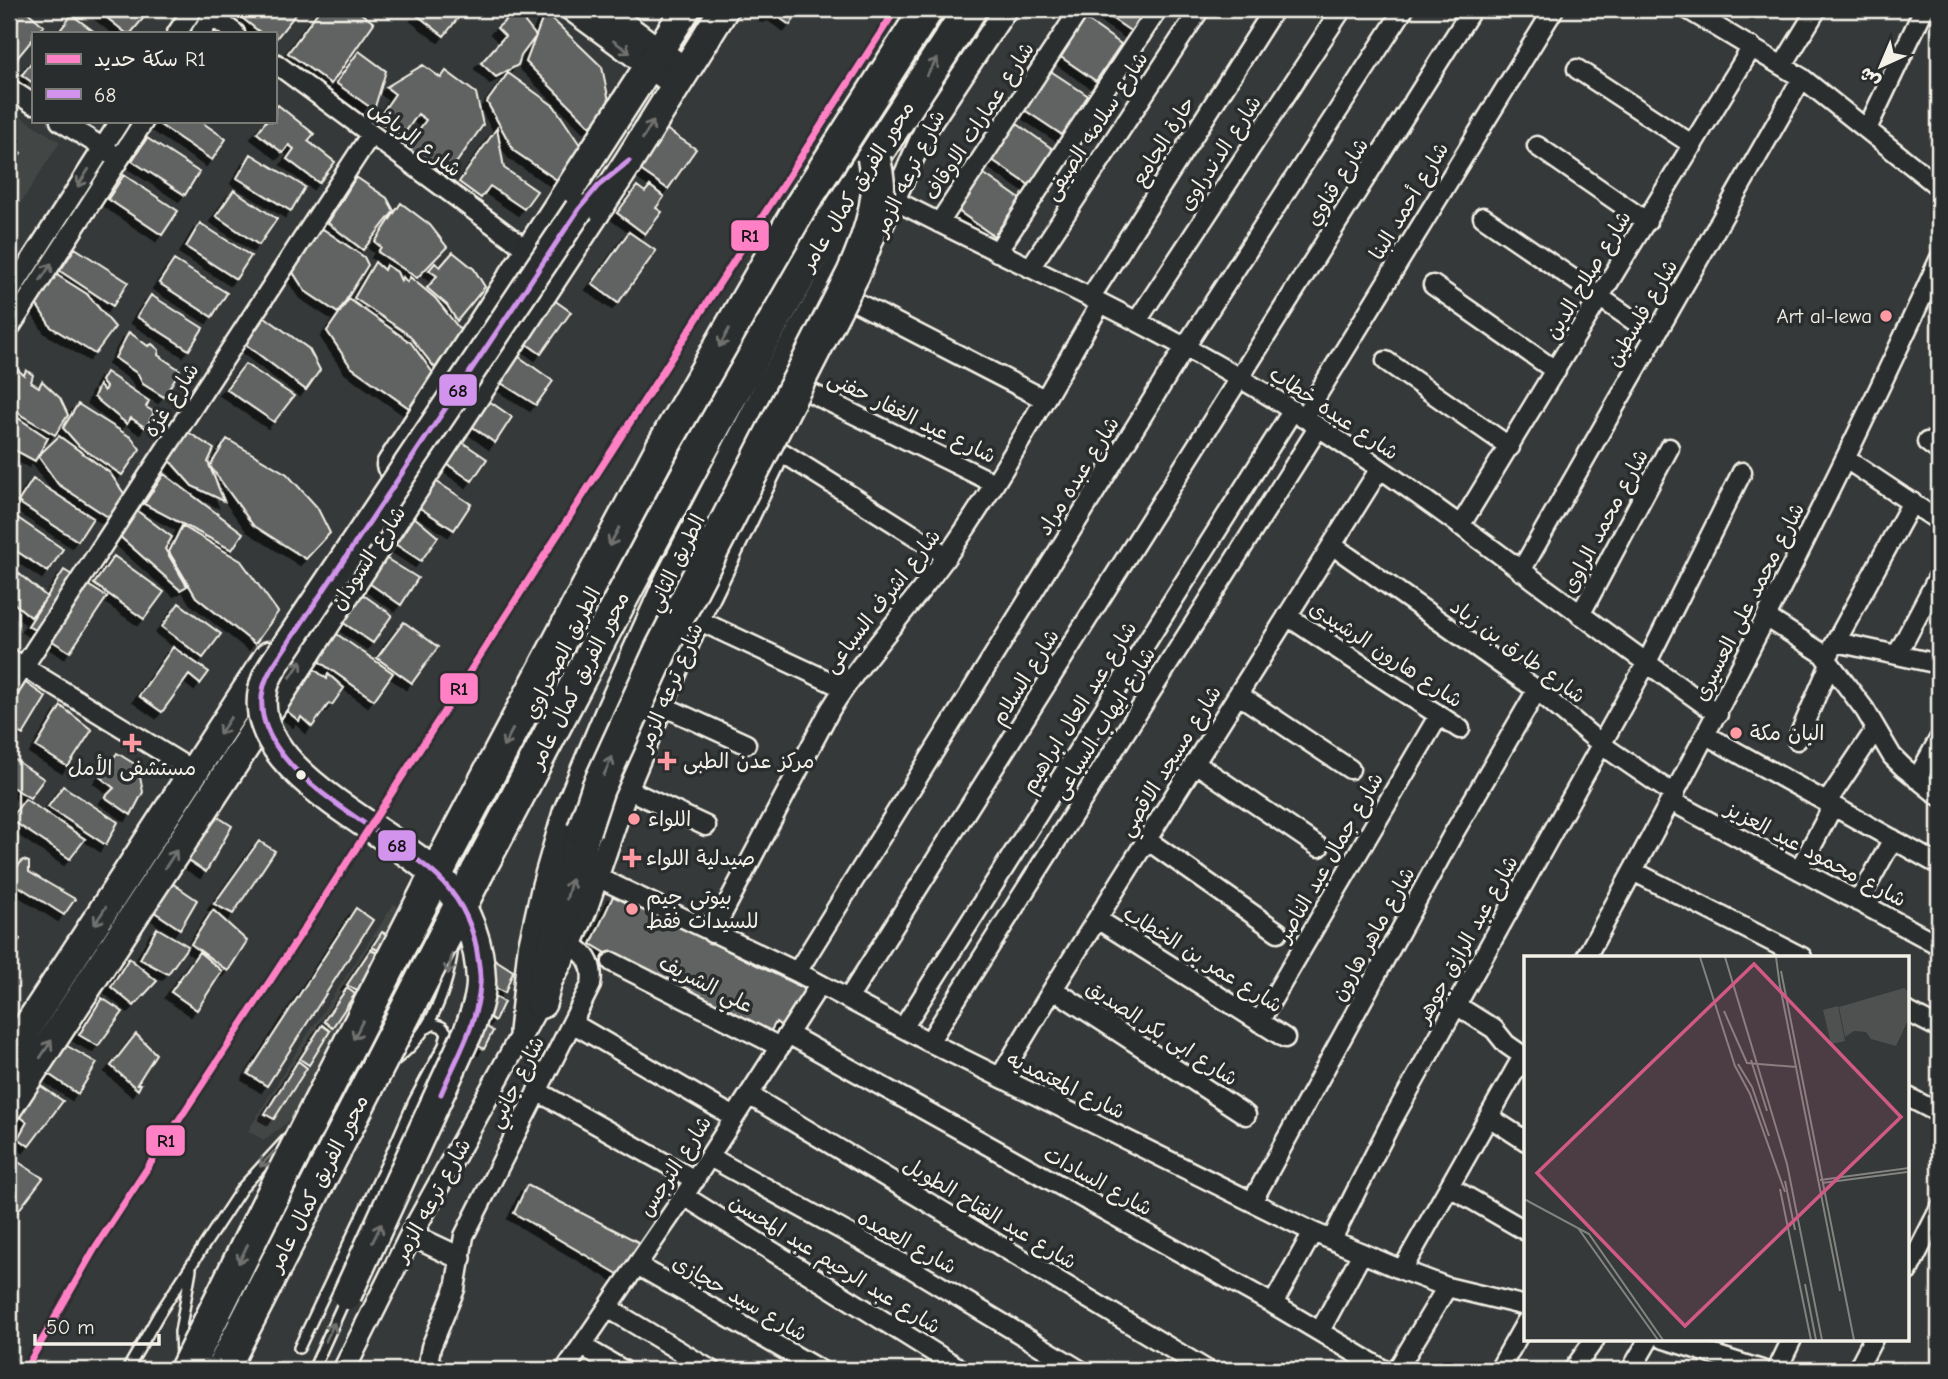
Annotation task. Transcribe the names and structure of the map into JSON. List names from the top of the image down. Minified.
{"streets":{"highway":["محور الفريق كمال عامر"],"main road":["شارع السودان"],"street":["شارع عمارات الاوقاف","شارع سلامه الصيفى","شارع الرياض","حارة الجامع","شارع الدندراوى","شارع ترعه الزمر","شارع قناوي","شارع أحمد البنا","شارع صلاح الدين","شارع فلسطين","شارع غزه","شارع عبده خطاب","شارع عبد الغفار حفنى","شارع عبده مراد","شارع محمد الراوى","الطريق الثاني","شارع اشرف السباعى","شارع محمد على العسيرى","شارع طارق بن زياد","شارع هارون الرشيدى","شارع السلام","شارع عبد العال ابراهيم","شارع ايهاب السباعى","شارع مسجد الاقصي","شارع محمود عبد العزيز","شارع جمال عبد الناصر","شارع ماهر هارون","شارع عبد الرازق جوهر","شارع عمر بن الخطاب","علي الشريف","شارع ابى بكر الصديق","شارع جانبي","شارع المعتمديه","شارع النرجس","شارع السادات","شارع عبد الفتاح الطويل","شارع العمده","شارع عبد الرحيم عبد المحسن","شارع سيد حجازى"],"lane":["الطريق الصحراوي"]},"crossings":[["شارع عمارات الاوقاف","شارع عبده خطاب"],["شارع سلامه الصيفى","شارع عبده خطاب"],["شارع الرياض","شارع غزه"],["شارع الرياض","شارع السودان"],["حارة الجامع","شارع عبده خطاب"],["حارة الجامع","شارع اشرف السباعى"],["شارع الدندراوى","شارع عبده خطاب"],["شارع ترعه الزمر","شارع عبده خطاب"],["شارع ترعه الزمر","شارع عبد الغفار حفنى"],["شارع ترعه الزمر","الطريق الثاني"],["شارع ترعه الزمر","شارع جانبي"],["شارع ترعه الزمر","شارع المعتمديه"],["شارع قناوي","شارع عبده خطاب"],["شارع قناوي","شارع السلام"],["شارع أحمد البنا","شارع عبده خطاب"],["شارع أحمد البنا","شارع عبد العال ابراهيم"],["شارع أحمد البنا","شارع ايهاب السباعى"],["شارع صلاح الدين","شارع عبده خطاب"],["شارع فلسطين","شارع عبده خطاب"],["شارع عبده خطاب","شارع عبده مراد"],["شارع عبده خطاب","شارع محمد الراوى"],["شارع عبده خطاب","شارع اشرف السباعى"],["شارع عبده خطاب","شارع محمد على العسيرى"],["شارع عبده خطاب","شارع السلام"],["شارع عبده خطاب","شارع عبد العال ابراهيم"],["شارع عبده خطاب","شارع ايهاب السباعى"],["شارع عبده خطاب","شارع مسجد الاقصي"],["شارع عبده خطاب","شارع عبد الرازق جوهر"],["شارع عبد الغفار حفنى","شارع اشرف السباعى"],["شارع عبده مراد","شارع المعتمديه"],["شارع اشرف السباعى","شارع المعتمديه"],["شارع محمد على العسيرى","شارع طارق بن زياد"],["شارع محمد على العسيرى","شارع محمود عبد العزيز"],["شارع طارق بن زياد","شارع مسجد الاقصي"],["شارع طارق بن زياد","شارع محمود عبد العزيز"],["شارع طارق بن زياد","شارع ماهر هارون"],["شارع طارق بن زياد","شارع عبد الرازق جوهر"],["شارع هارون الرشيدى","شارع مسجد الاقصي"],["شارع هارون الرشيدى","شارع جمال عبد الناصر"],["شارع السلام","شارع المعتمديه"],["شارع عبد العال ابراهيم","شارع ايهاب السباعى"],["شارع عبد العال ابراهيم","شارع المعتمديه"],["شارع ايهاب السباعى","شارع المعتمديه"],["شارع مسجد الاقصي","شارع عمر بن الخطاب"],["شارع مسجد الاقصي","شارع ابى بكر الصديق"],["شارع مسجد الاقصي","شارع المعتمديه"],["شارع جمال عبد الناصر","شارع عمر بن الخطاب"],["شارع ماهر هارون","شارع المعتمديه"],["شارع عبد الرازق جوهر","شارع المعتمديه"],["علي الشريف","شارع النرجس"],["علي الشريف","شارع السادات"],["شارع المعتمديه","شارع النرجس"],["شارع النرجس","شارع السادات"],["شارع النرجس","شارع عبد الفتاح الطويل"],["شارع النرجس","شارع العمده"],["شارع النرجس","شارع عبد الرحيم عبد المحسن"],["شارع النرجس","شارع سيد حجازى"]],"one_way":["الطريق الصحراوي"],"places":{"other":["Art al-lewa","البان مكة","اللواء","بيوتى جيم للسيدات فقط"],"health":["مستشفى الأمل","مركز عدن الطبى","صيدلية اللواء"]},"lines":["rail line R1","transit line 68"],"legend":["سكة حديد R1","68"],"scale_bar":"50 m","north":"bottom left"}
